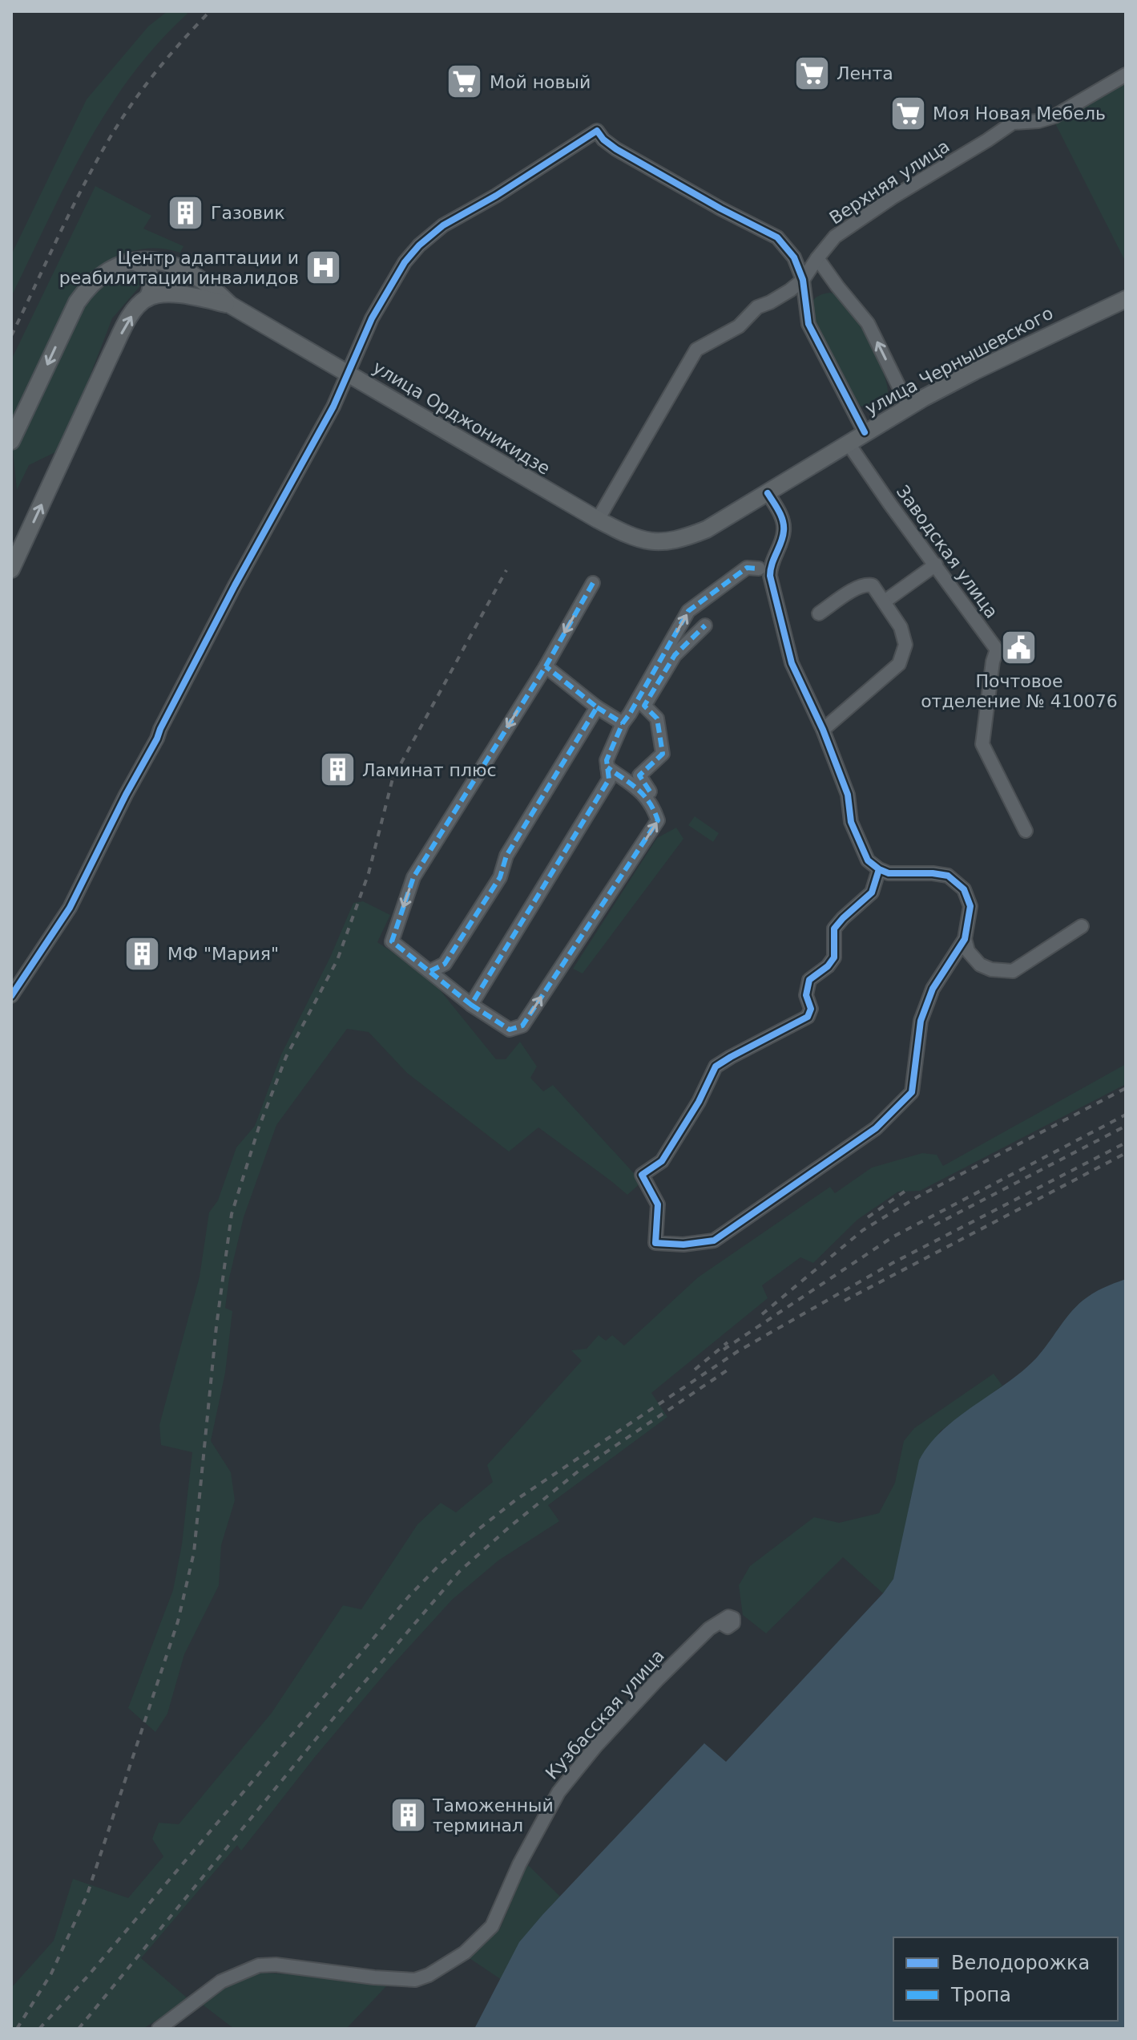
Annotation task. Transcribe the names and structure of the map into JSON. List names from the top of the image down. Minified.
{"streets":{"main road":["улица Чернышевского","улица Орджоникидзе"],"street":["Верхняя улица","Заводская улица","Кузбасская улица"]},"crossings":[["Верхняя улица","улица Орджоникидзе"],["улица Чернышевского","улица Орджоникидзе"],["улица Чернышевского","Заводская улица"]],"places":{"supermarket":["Лента","Мой новый","Моя Новая Мебель"],"building":["Газовик","Ламинат плюс","МФ \"Мария\"","Таможенный терминал"],"hospital":["Центр адаптации и реабилитации инвалидов"],"public building":["Почтовое отделение № 410076"]},"legend":["Велодорожка","Тропа"]}
